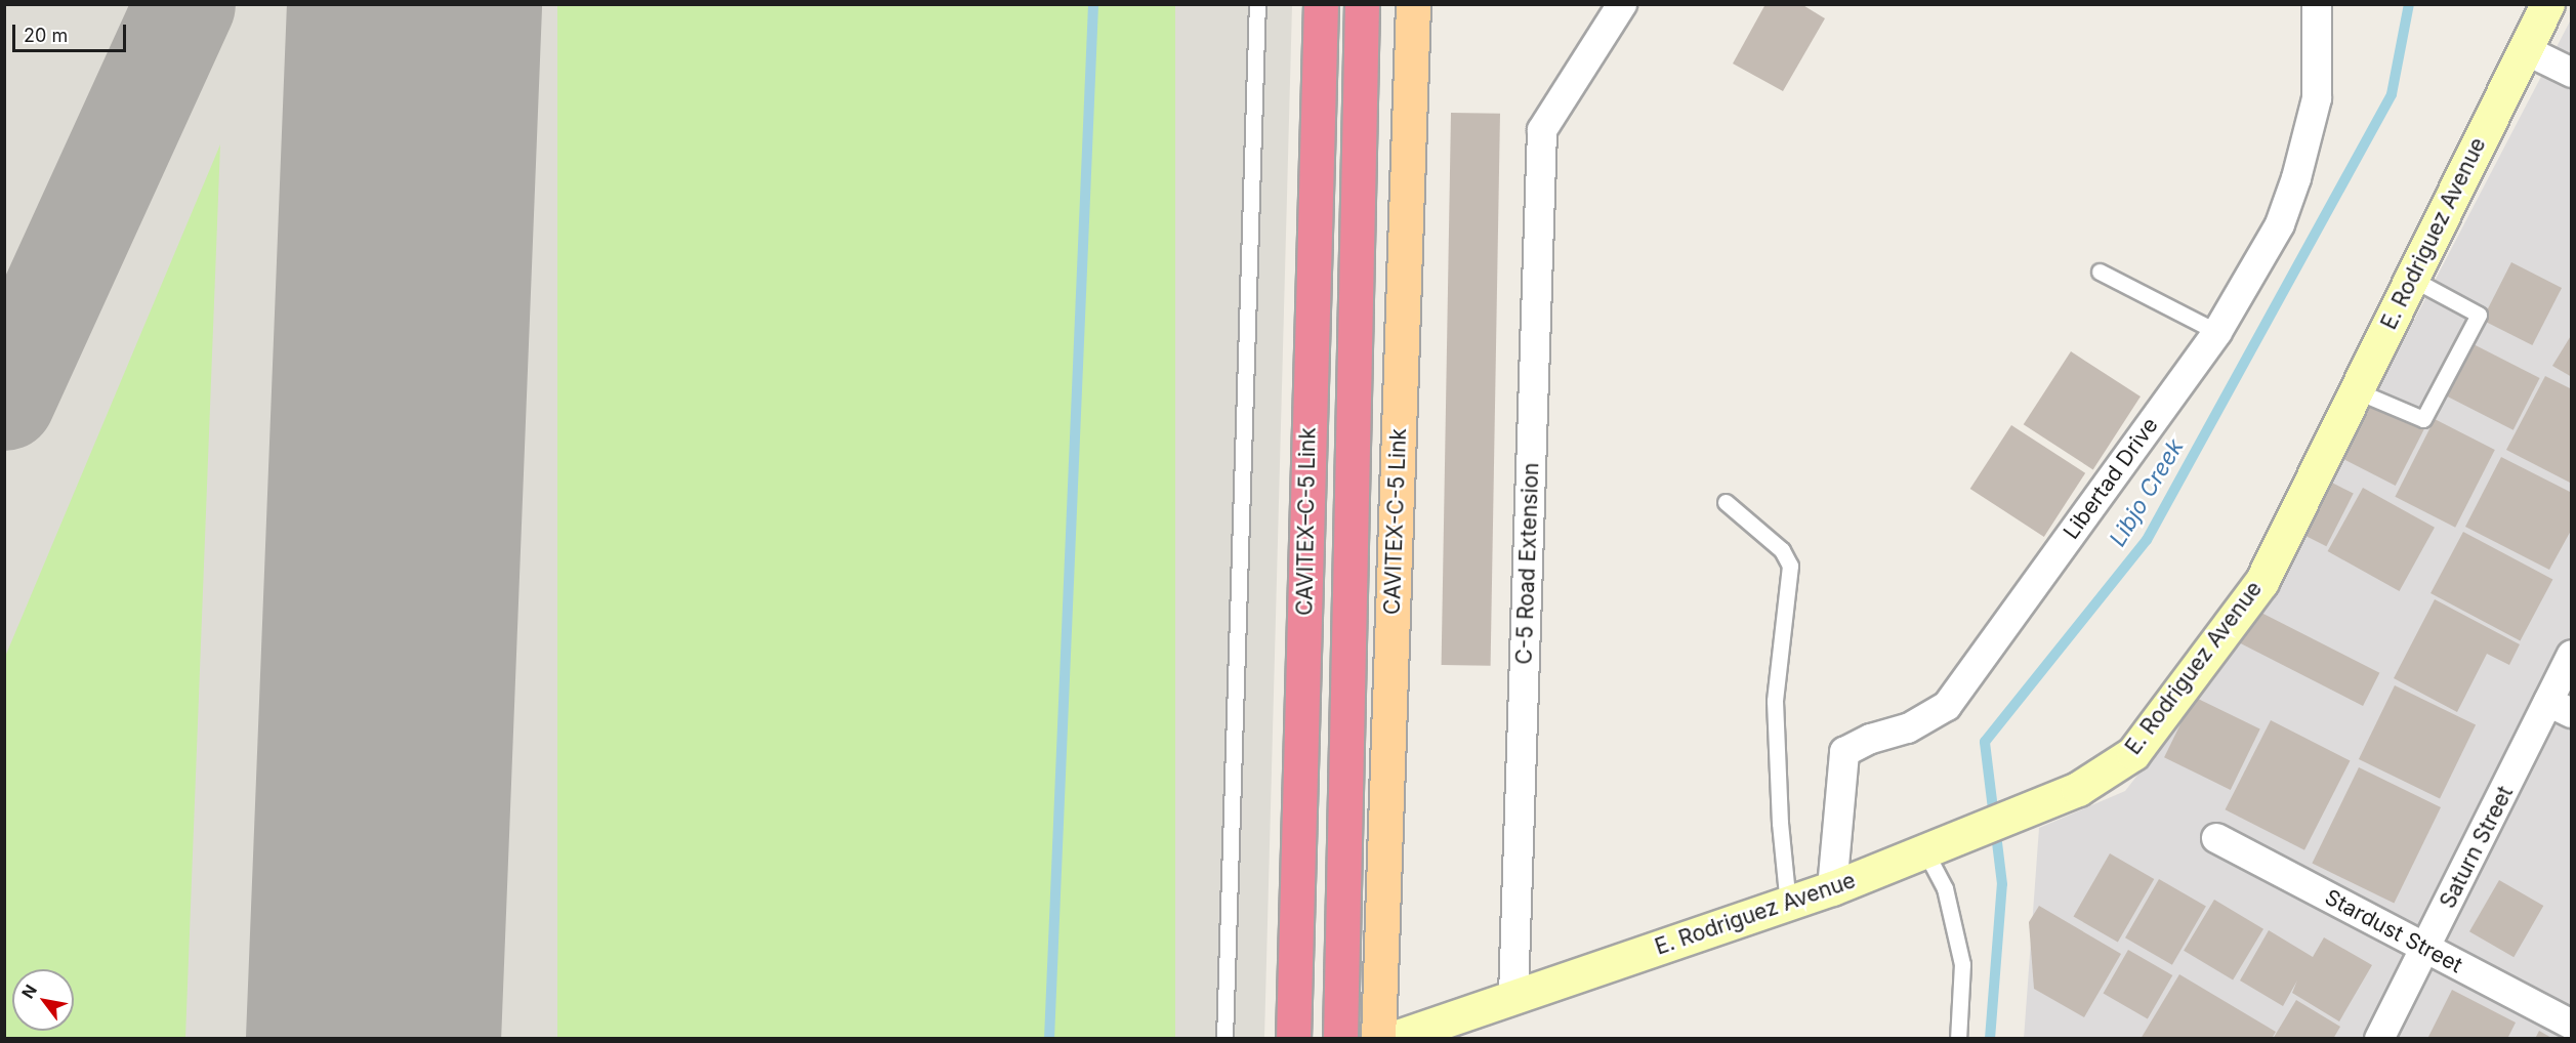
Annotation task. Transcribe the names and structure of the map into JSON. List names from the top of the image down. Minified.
{"streets":{"highway":["CAVITEX–C-5 Link"],"main road":["E. Rodriguez Avenue","CAVITEX-C-5 Link"],"street":["Libertad Drive","C-5 Road Extension","Saturn Street","Stardust Street"]},"crossings":[["E. Rodriguez Avenue","Libertad Drive"],["E. Rodriguez Avenue","C-5 Road Extension"],["Saturn Street","Stardust Street"]],"water":["Libjo Creek"],"scale_bar":"20 m","north":"top left"}
